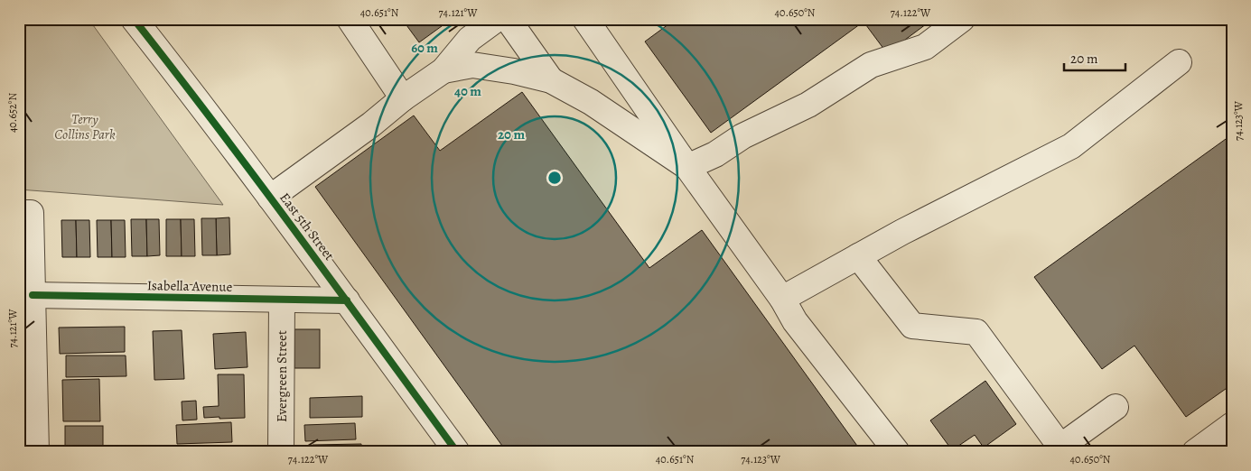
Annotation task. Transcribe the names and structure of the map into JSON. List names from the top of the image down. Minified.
{"streets":{"street":["East 5th Street","Isabella Avenue","Evergreen Street"]},"crossings":[["East 5th Street","Isabella Avenue"],["Isabella Avenue","Evergreen Street"]],"parks":["Terry Collins Park"],"scale_bar":"20 m","coordinates":["40.651°N","74.121°W","40.650°N","74.122°W","40.652°N","74.123°W"],"rings":["60 m","40 m","20 m"]}
